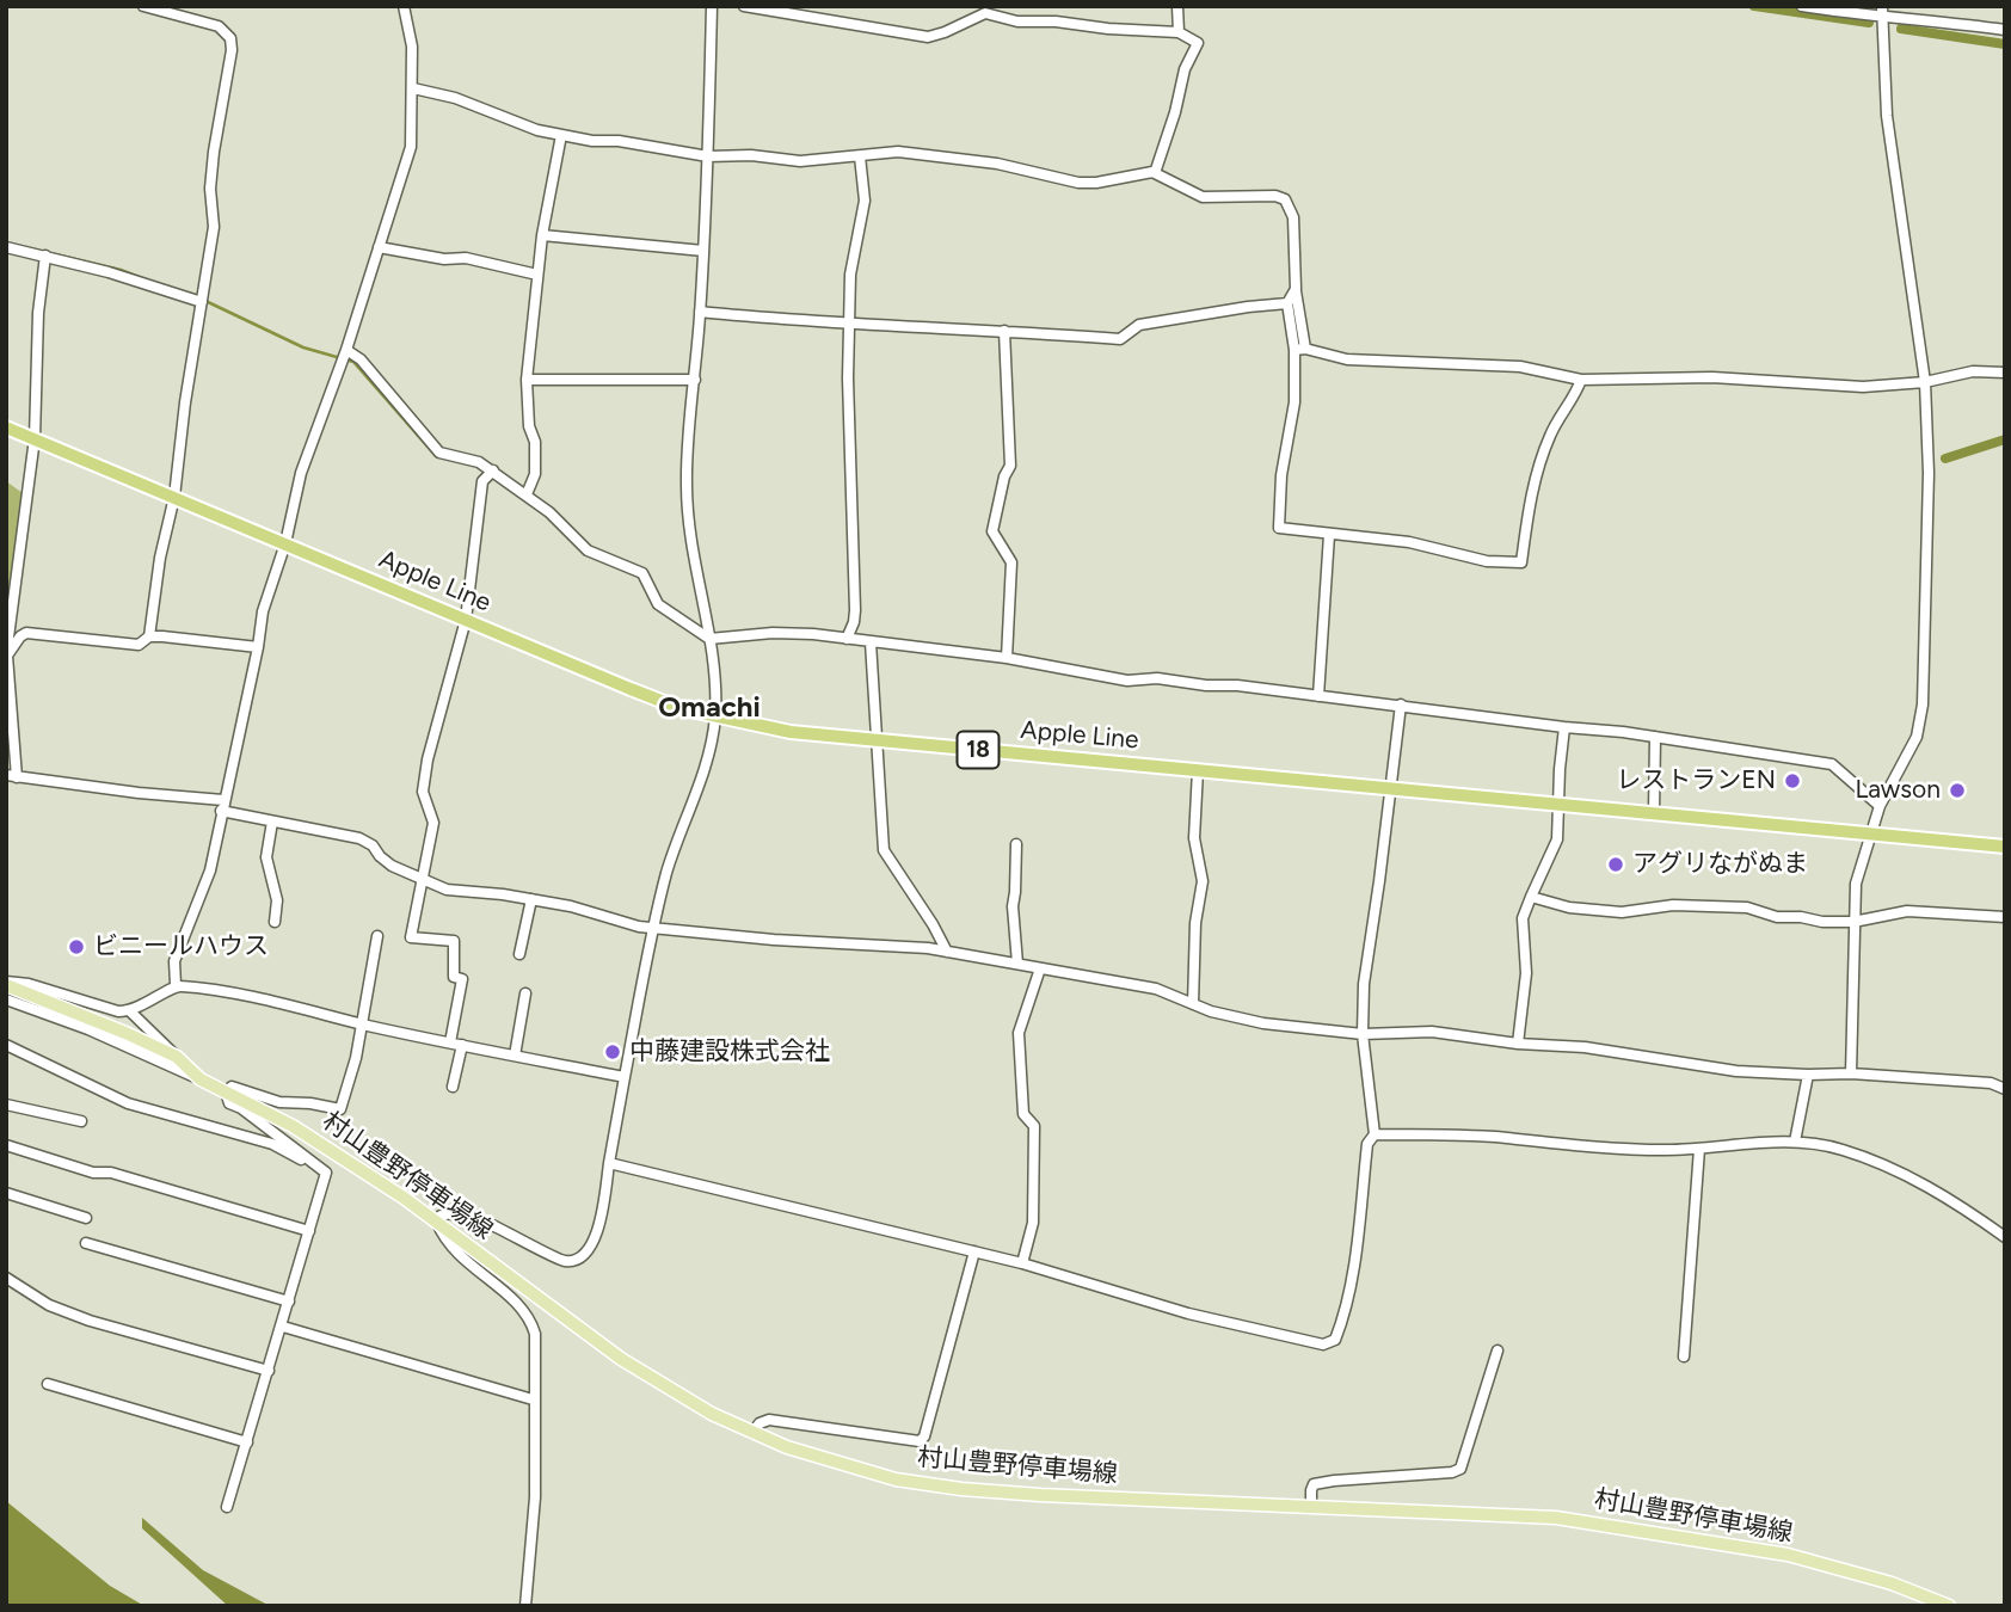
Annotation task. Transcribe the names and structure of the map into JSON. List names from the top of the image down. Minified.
{"streets":{"highway":["Apple Line","18"],"main road":["村山豊野停車場線"]},"districts":["Omachi"],"places":["レストランEN","Lawson","アグリながぬま","ビニールハウス","中藤建設株式会社"]}
